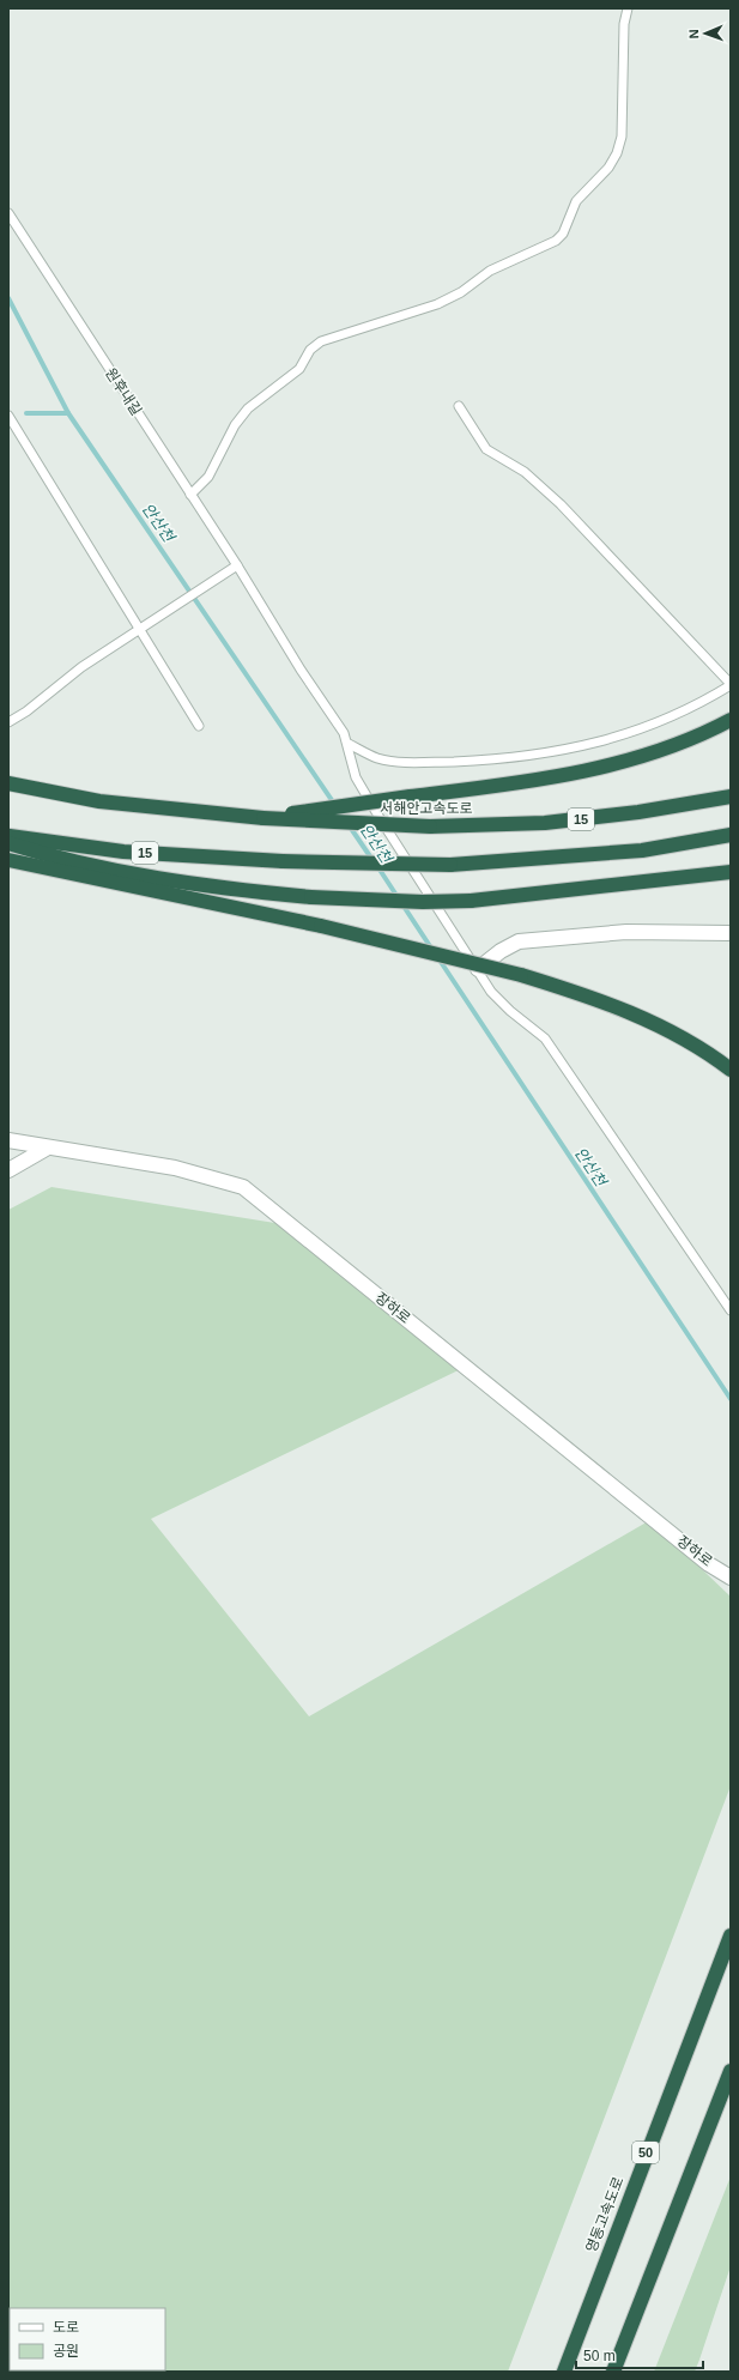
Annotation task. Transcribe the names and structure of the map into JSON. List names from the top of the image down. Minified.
{"streets":{"highway":["서해안고속도로","15","50","영동고속도로"],"street":["장하로"],"lane":["원후내길"]},"water":["안산천"],"legend":["도로","공원"],"scale_bar":"50 m","north":"left"}
